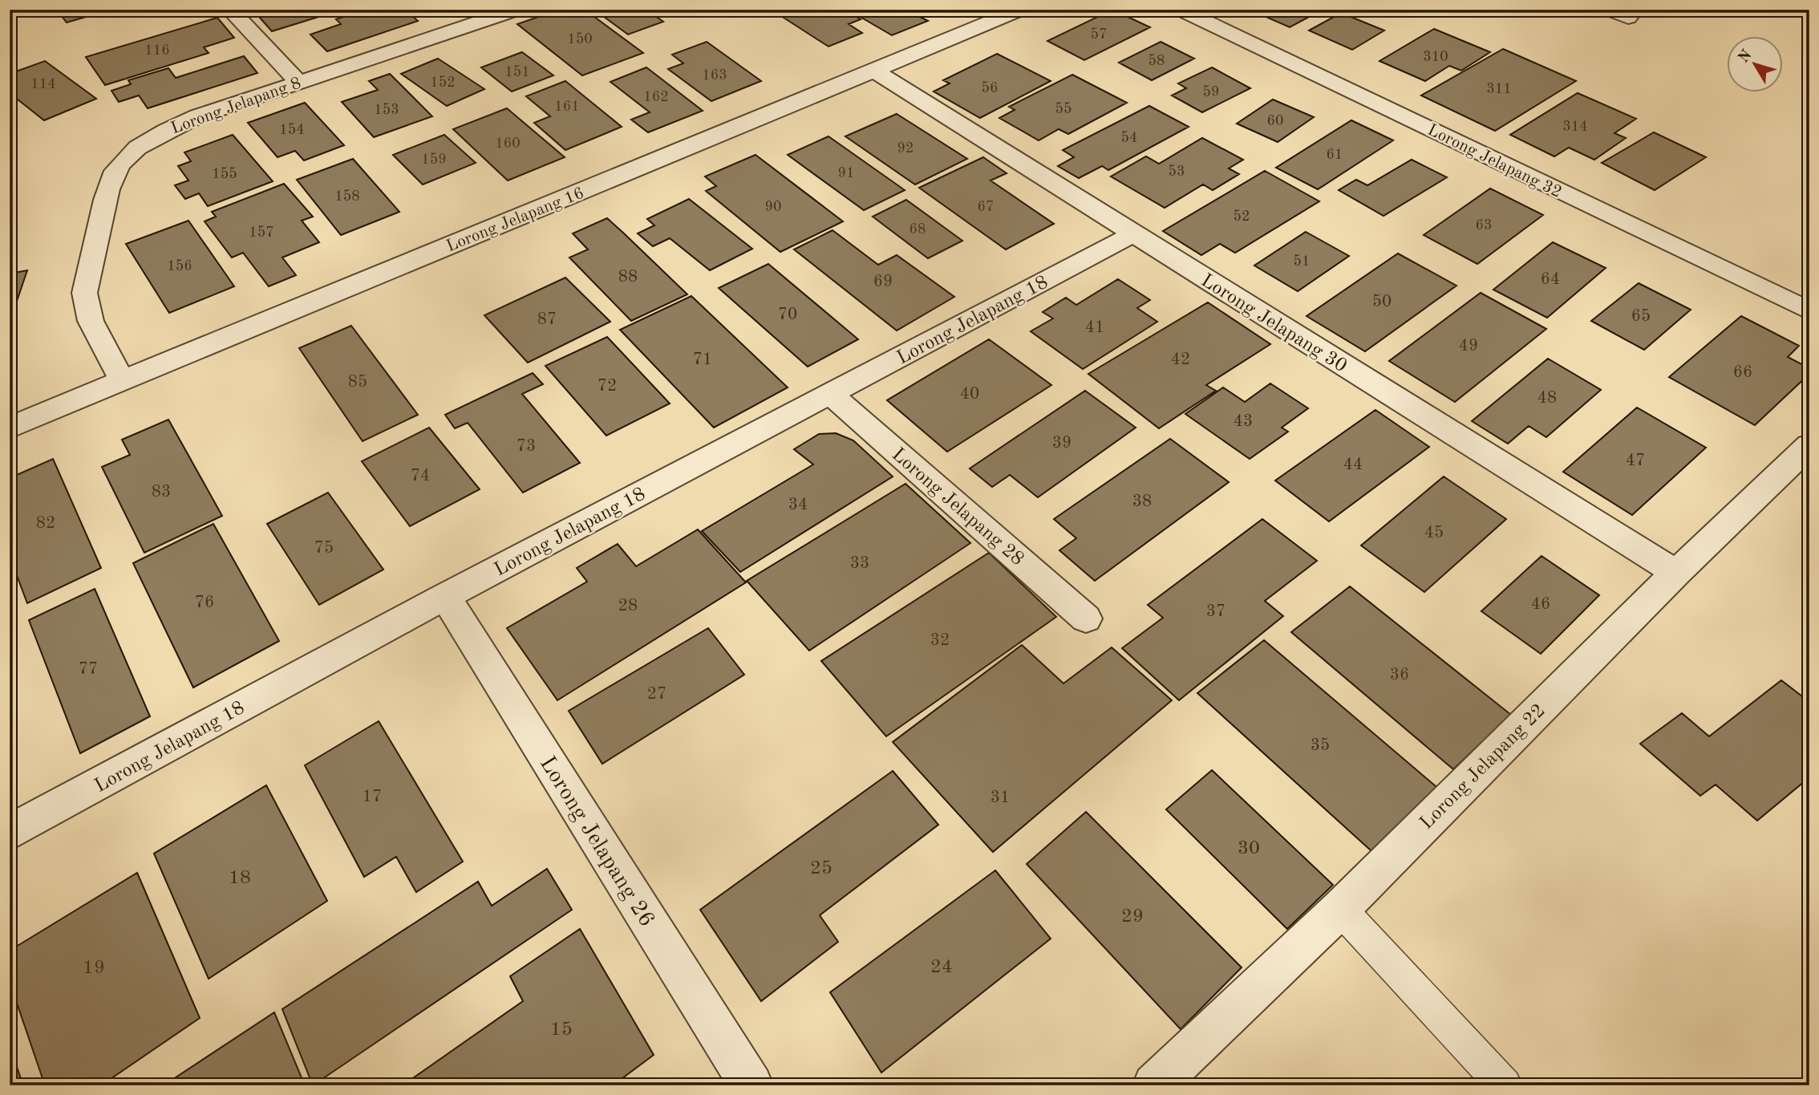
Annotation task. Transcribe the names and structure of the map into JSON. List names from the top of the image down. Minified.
{"streets":{"street":["Lorong Jelapang 8","Lorong Jelapang 32","Lorong Jelapang 16","Lorong Jelapang 18","Lorong Jelapang 30","Lorong Jelapang 28","Lorong Jelapang 22","Lorong Jelapang 26"]},"crossings":[["Lorong Jelapang 8","Lorong Jelapang 16"],["Lorong Jelapang 16","Lorong Jelapang 30"],["Lorong Jelapang 18","Lorong Jelapang 30"],["Lorong Jelapang 18","Lorong Jelapang 28"],["Lorong Jelapang 18","Lorong Jelapang 26"],["Lorong Jelapang 30","Lorong Jelapang 22"]],"house_numbers":["57","150","116","310","58","151","163","152","114","56","311","59","162","161","55","153","60","314","154","54","160","92","61","159","53","91","155","158","90","67","52","63","68","157","51","156","88","64","69","50","70","65","87","41","49","71","42","66","85","72","40","48","43","39","73","47","44","74","83","38","34","82","45","75","33","76","46","28","37","32","77","36","27","35","17","31","30","25","18","29","24","19","15"],"north":"top left"}
